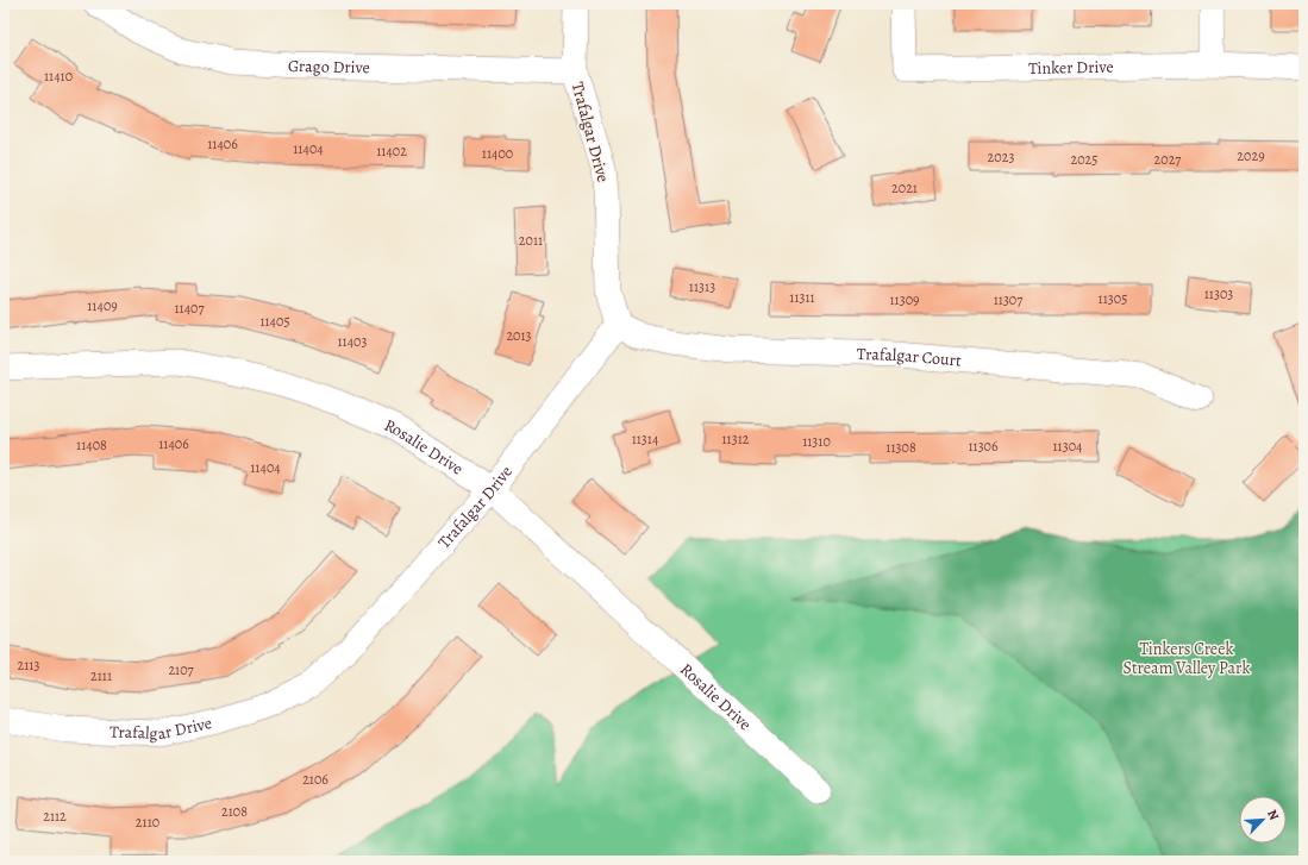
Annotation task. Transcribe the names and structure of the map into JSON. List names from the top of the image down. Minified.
{"streets":{"street":["Grago Drive","Tinker Drive","Trafalgar Drive","Trafalgar Court","Rosalie Drive"]},"crossings":[["Grago Drive","Trafalgar Drive"],["Trafalgar Drive","Trafalgar Court"],["Trafalgar Drive","Rosalie Drive"]],"parks":["Tinkers Creek Stream Valley Park"],"house_numbers":["11410","11406","11404","11402","11400","2029","2023","2025","2027","2021","2011","11313","11303","11311","11305","11309","11307","11409","11407","11405","2013","11403","11314","11312","11310","11406","11408","11306","11304","11308","11404","2113","2107","2111","2106","2108","2112","2110"],"north":"top right"}
